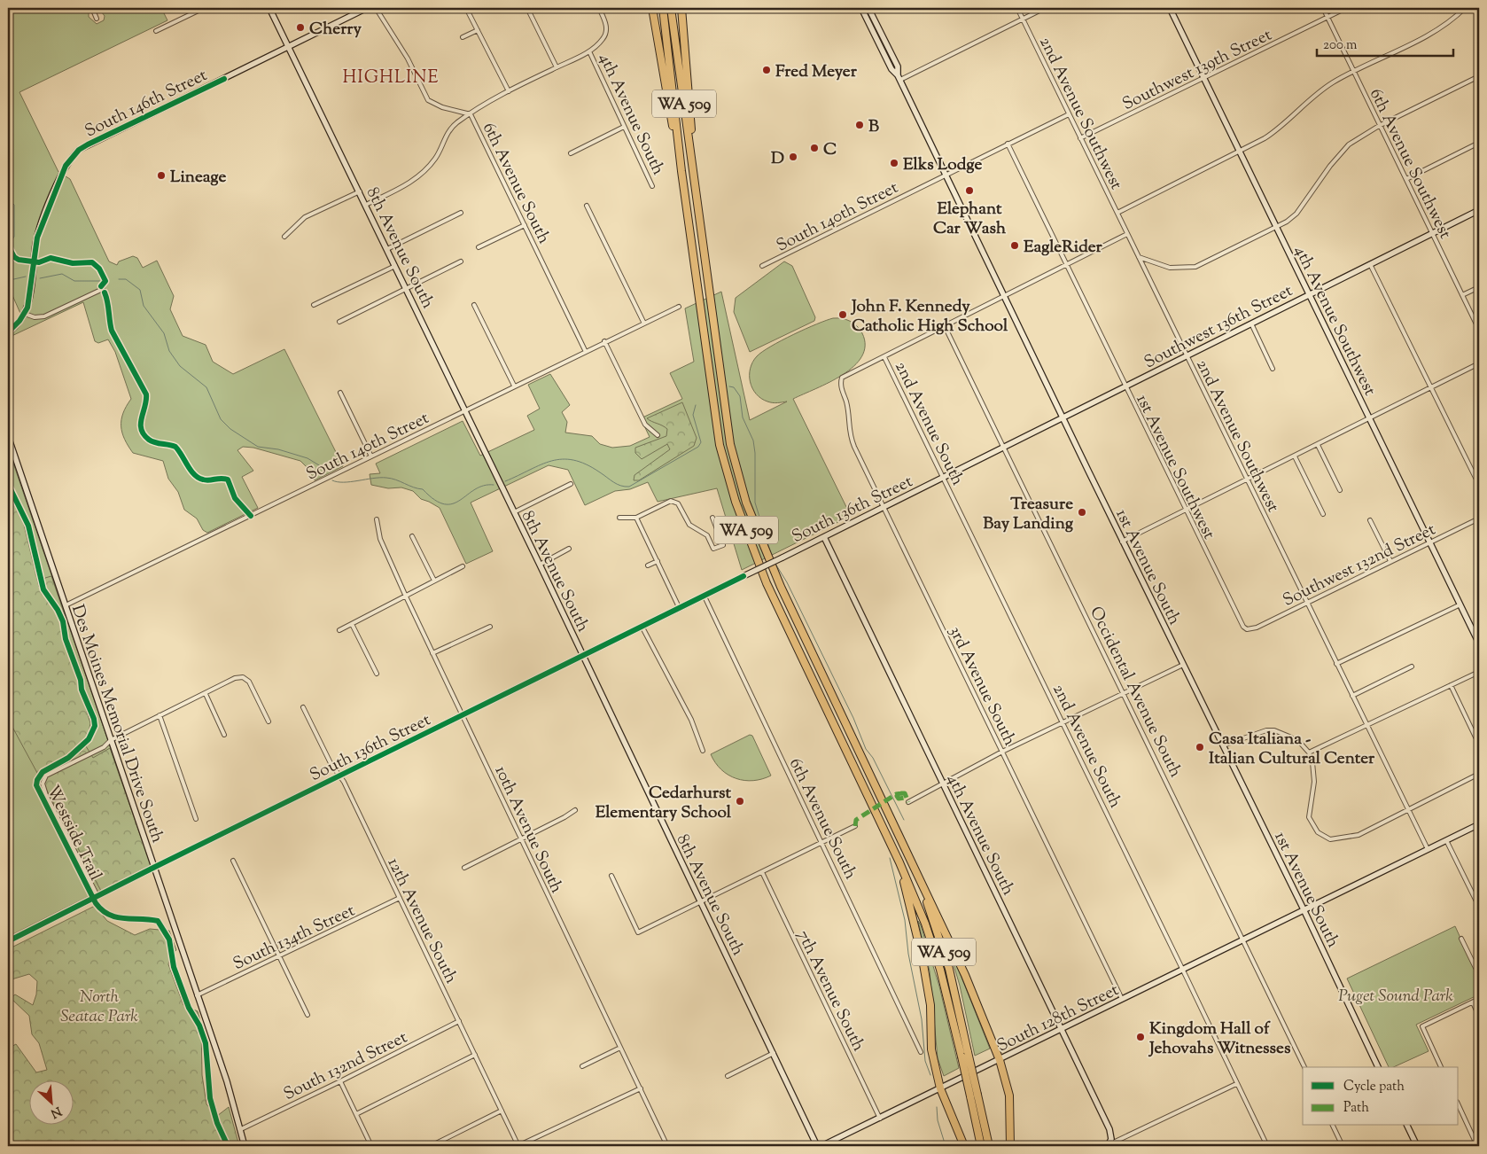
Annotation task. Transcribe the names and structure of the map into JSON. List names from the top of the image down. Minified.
{"streets":{"highway":["WA 509"],"street":["Southwest 139th Street","South 146th Street","2nd Avenue Southwest","4th Avenue South","6th Avenue Southwest","6th Avenue South","South 140th Street","8th Avenue South","4th Avenue Southwest","Southwest 136th Street","2nd Avenue South","1st Avenue Southwest","South 136th Street","Southwest 132nd Street","1st Avenue South","3rd Avenue South","Occidental Avenue South","Des Moines Memorial Drive South","10th Avenue South","12th Avenue South","South 134th Street","7th Avenue South","South 128th Street","South 132nd Street"],"cycle path":["Westside Trail"]},"crossings":[["Southwest 139th Street","2nd Avenue Southwest"],["Southwest 139th Street","6th Avenue Southwest"],["Southwest 139th Street","4th Avenue Southwest"],["South 146th Street","8th Avenue South"],["2nd Avenue Southwest","South 140th Street"],["2nd Avenue Southwest","Southwest 136th Street"],["2nd Avenue Southwest","Southwest 132nd Street"],["2nd Avenue Southwest","South 128th Street"],["4th Avenue South","South 136th Street"],["4th Avenue South","South 128th Street"],["6th Avenue Southwest","Southwest 136th Street"],["6th Avenue South","South 140th Street"],["6th Avenue South","South 136th Street"],["South 140th Street","8th Avenue South"],["South 140th Street","1st Avenue Southwest"],["South 140th Street","1st Avenue South"],["South 140th Street","Des Moines Memorial Drive South"],["8th Avenue South","South 136th Street"],["4th Avenue Southwest","Southwest 136th Street"],["4th Avenue Southwest","Southwest 132nd Street"],["Southwest 136th Street","1st Avenue Southwest"],["Southwest 136th Street","South 136th Street"],["Southwest 136th Street","1st Avenue South"],["2nd Avenue South","South 136th Street"],["2nd Avenue South","3rd Avenue South"],["2nd Avenue South","South 128th Street"],["1st Avenue Southwest","Southwest 132nd Street"],["South 136th Street","1st Avenue South"],["South 136th Street","3rd Avenue South"],["South 136th Street","Occidental Avenue South"],["South 136th Street","Des Moines Memorial Drive South"],["South 136th Street","10th Avenue South"],["South 136th Street","12th Avenue South"],["1st Avenue South","South 128th Street"],["3rd Avenue South","South 128th Street"],["Occidental Avenue South","South 128th Street"],["Des Moines Memorial Drive South","South 134th Street"],["Des Moines Memorial Drive South","South 132nd Street"],["12th Avenue South","South 134th Street"],["12th Avenue South","South 132nd Street"],["7th Avenue South","South 128th Street"]],"districts":["HIGHLINE"],"parks":["Puget Sound Park","North Seatac Park"],"places":["Cherry","Fred Meyer","B","C","D","Elks Lodge","Lineage","Elephant Car Wash","EagleRider","John F. Kennedy Catholic High School","Treasure Bay Landing","Casa Italiana - Italian Cultural Center","Cedarhurst Elementary School","Kingdom Hall of Jehovahs Witnesses"],"legend":["Cycle path","Path"],"scale_bar":"200 m","north":"bottom right"}
